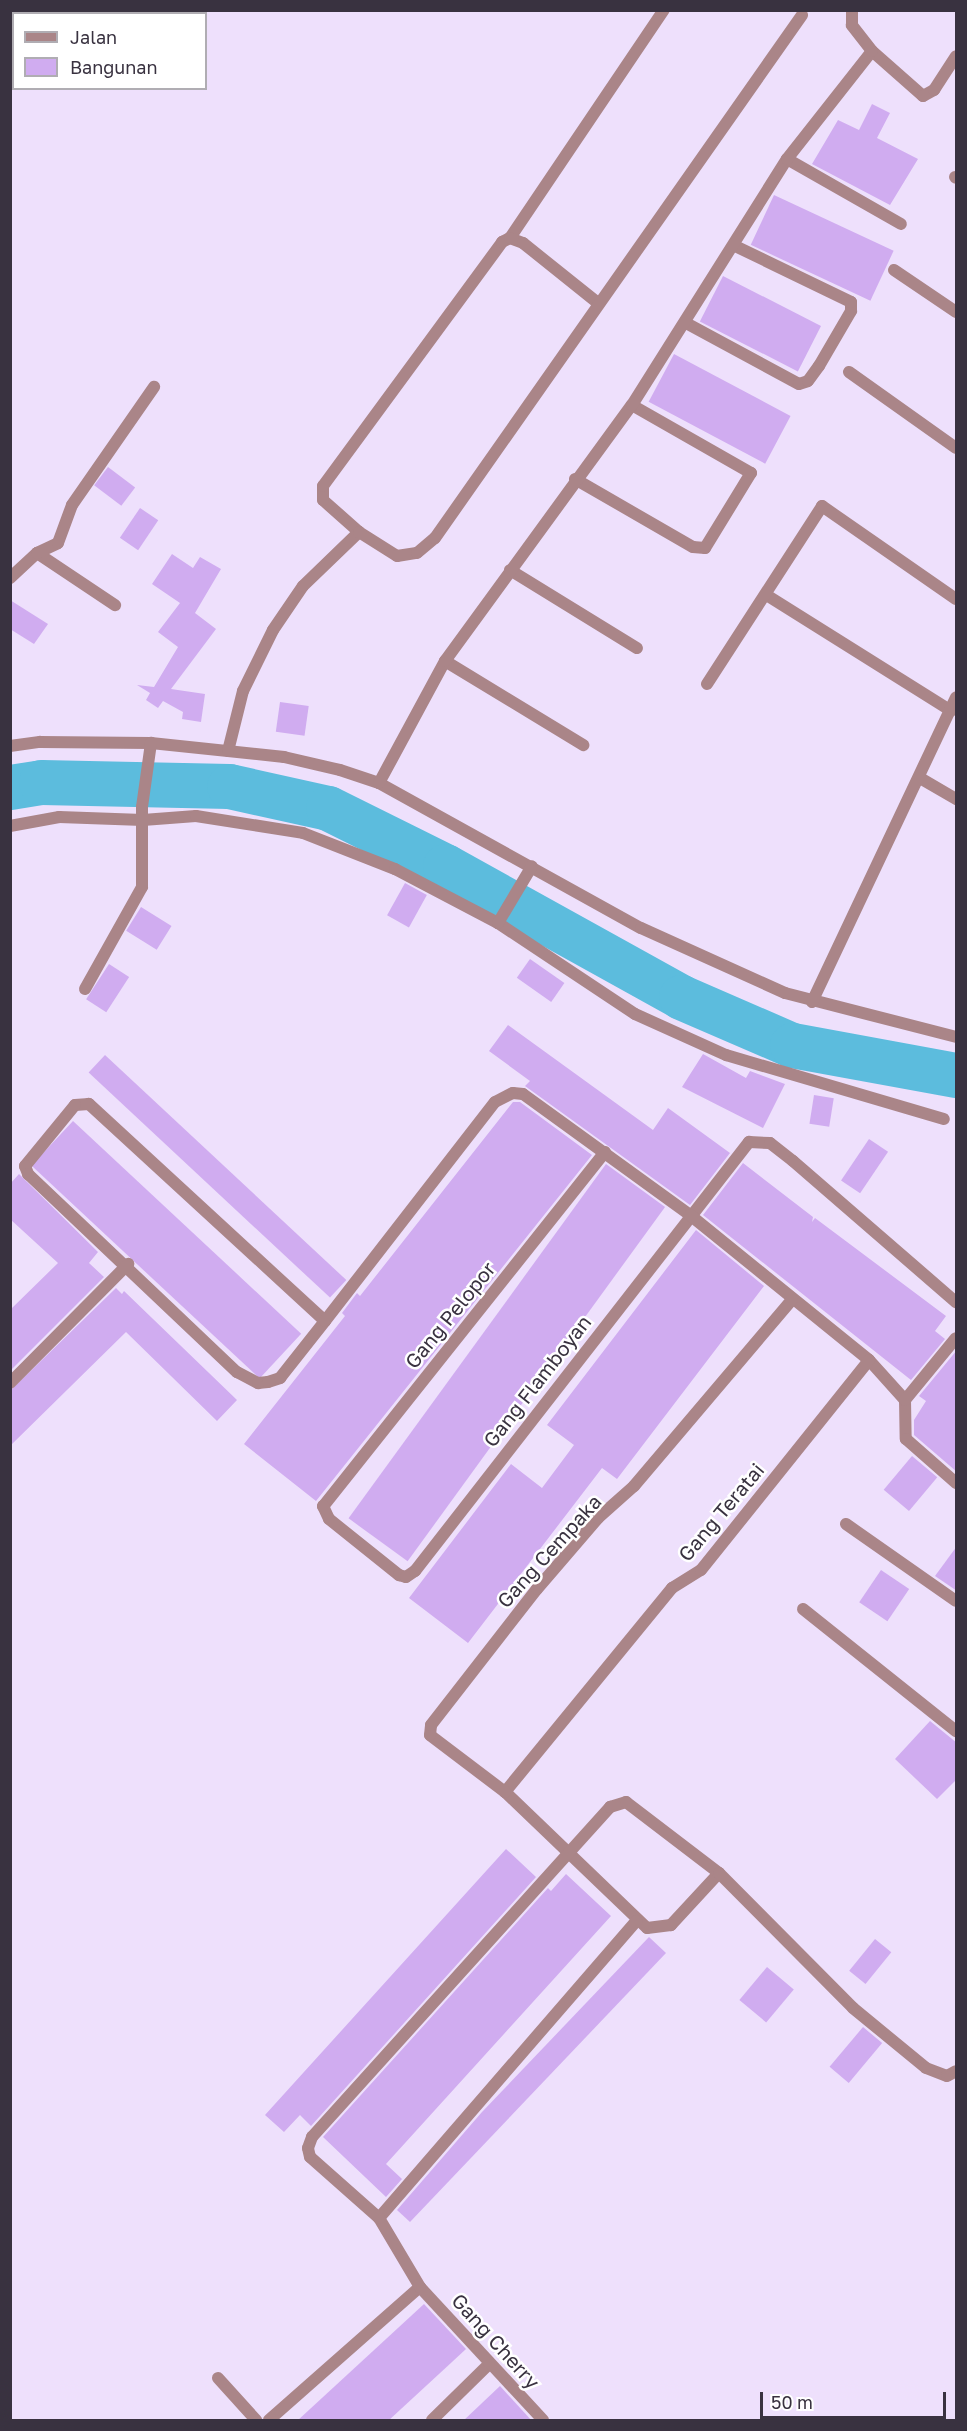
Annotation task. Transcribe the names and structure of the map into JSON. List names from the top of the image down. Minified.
{"streets":{"street":["Gang Pelopor","Gang Flamboyan","Gang Teratai","Gang Cempaka","Gang Cherry"]},"crossings":[["Gang Pelopor","Gang Flamboyan"],["Gang Teratai","Gang Cempaka"]],"legend":["Jalan","Bangunan"],"scale_bar":"50 m"}
